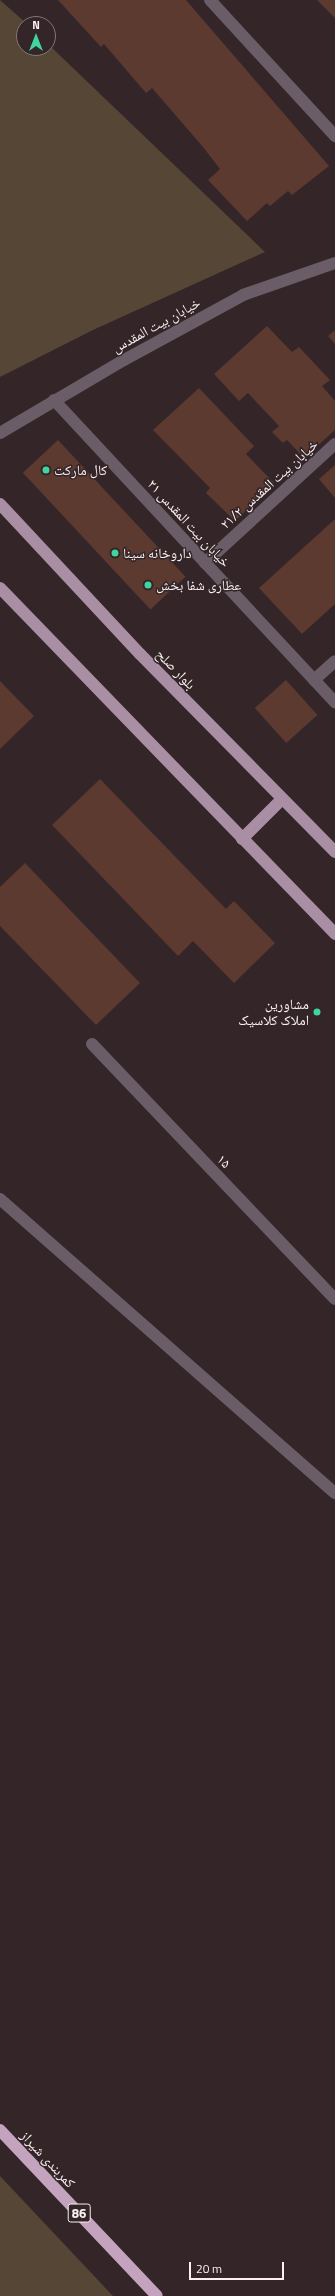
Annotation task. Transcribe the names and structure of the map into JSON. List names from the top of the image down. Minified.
{"streets":{"highway":["کمربندی شیراز","86"],"main road":["بلوار صلح"],"street":["خیابان بیت المقدس","خیابان بیت المقدس ۲۱/۲","خیابان بیت المقدس ۲۱","۱۵"]},"crossings":[["خیابان بیت المقدس","خیابان بیت المقدس ۲۱"],["خیابان بیت المقدس ۲۱/۲","خیابان بیت المقدس ۲۱"]],"places":["کال مارکت","داروخانه سینا","عطاری شفا بخش","مشاورین املاک کلاسیک"],"scale_bar":"20 m","north":"top"}
